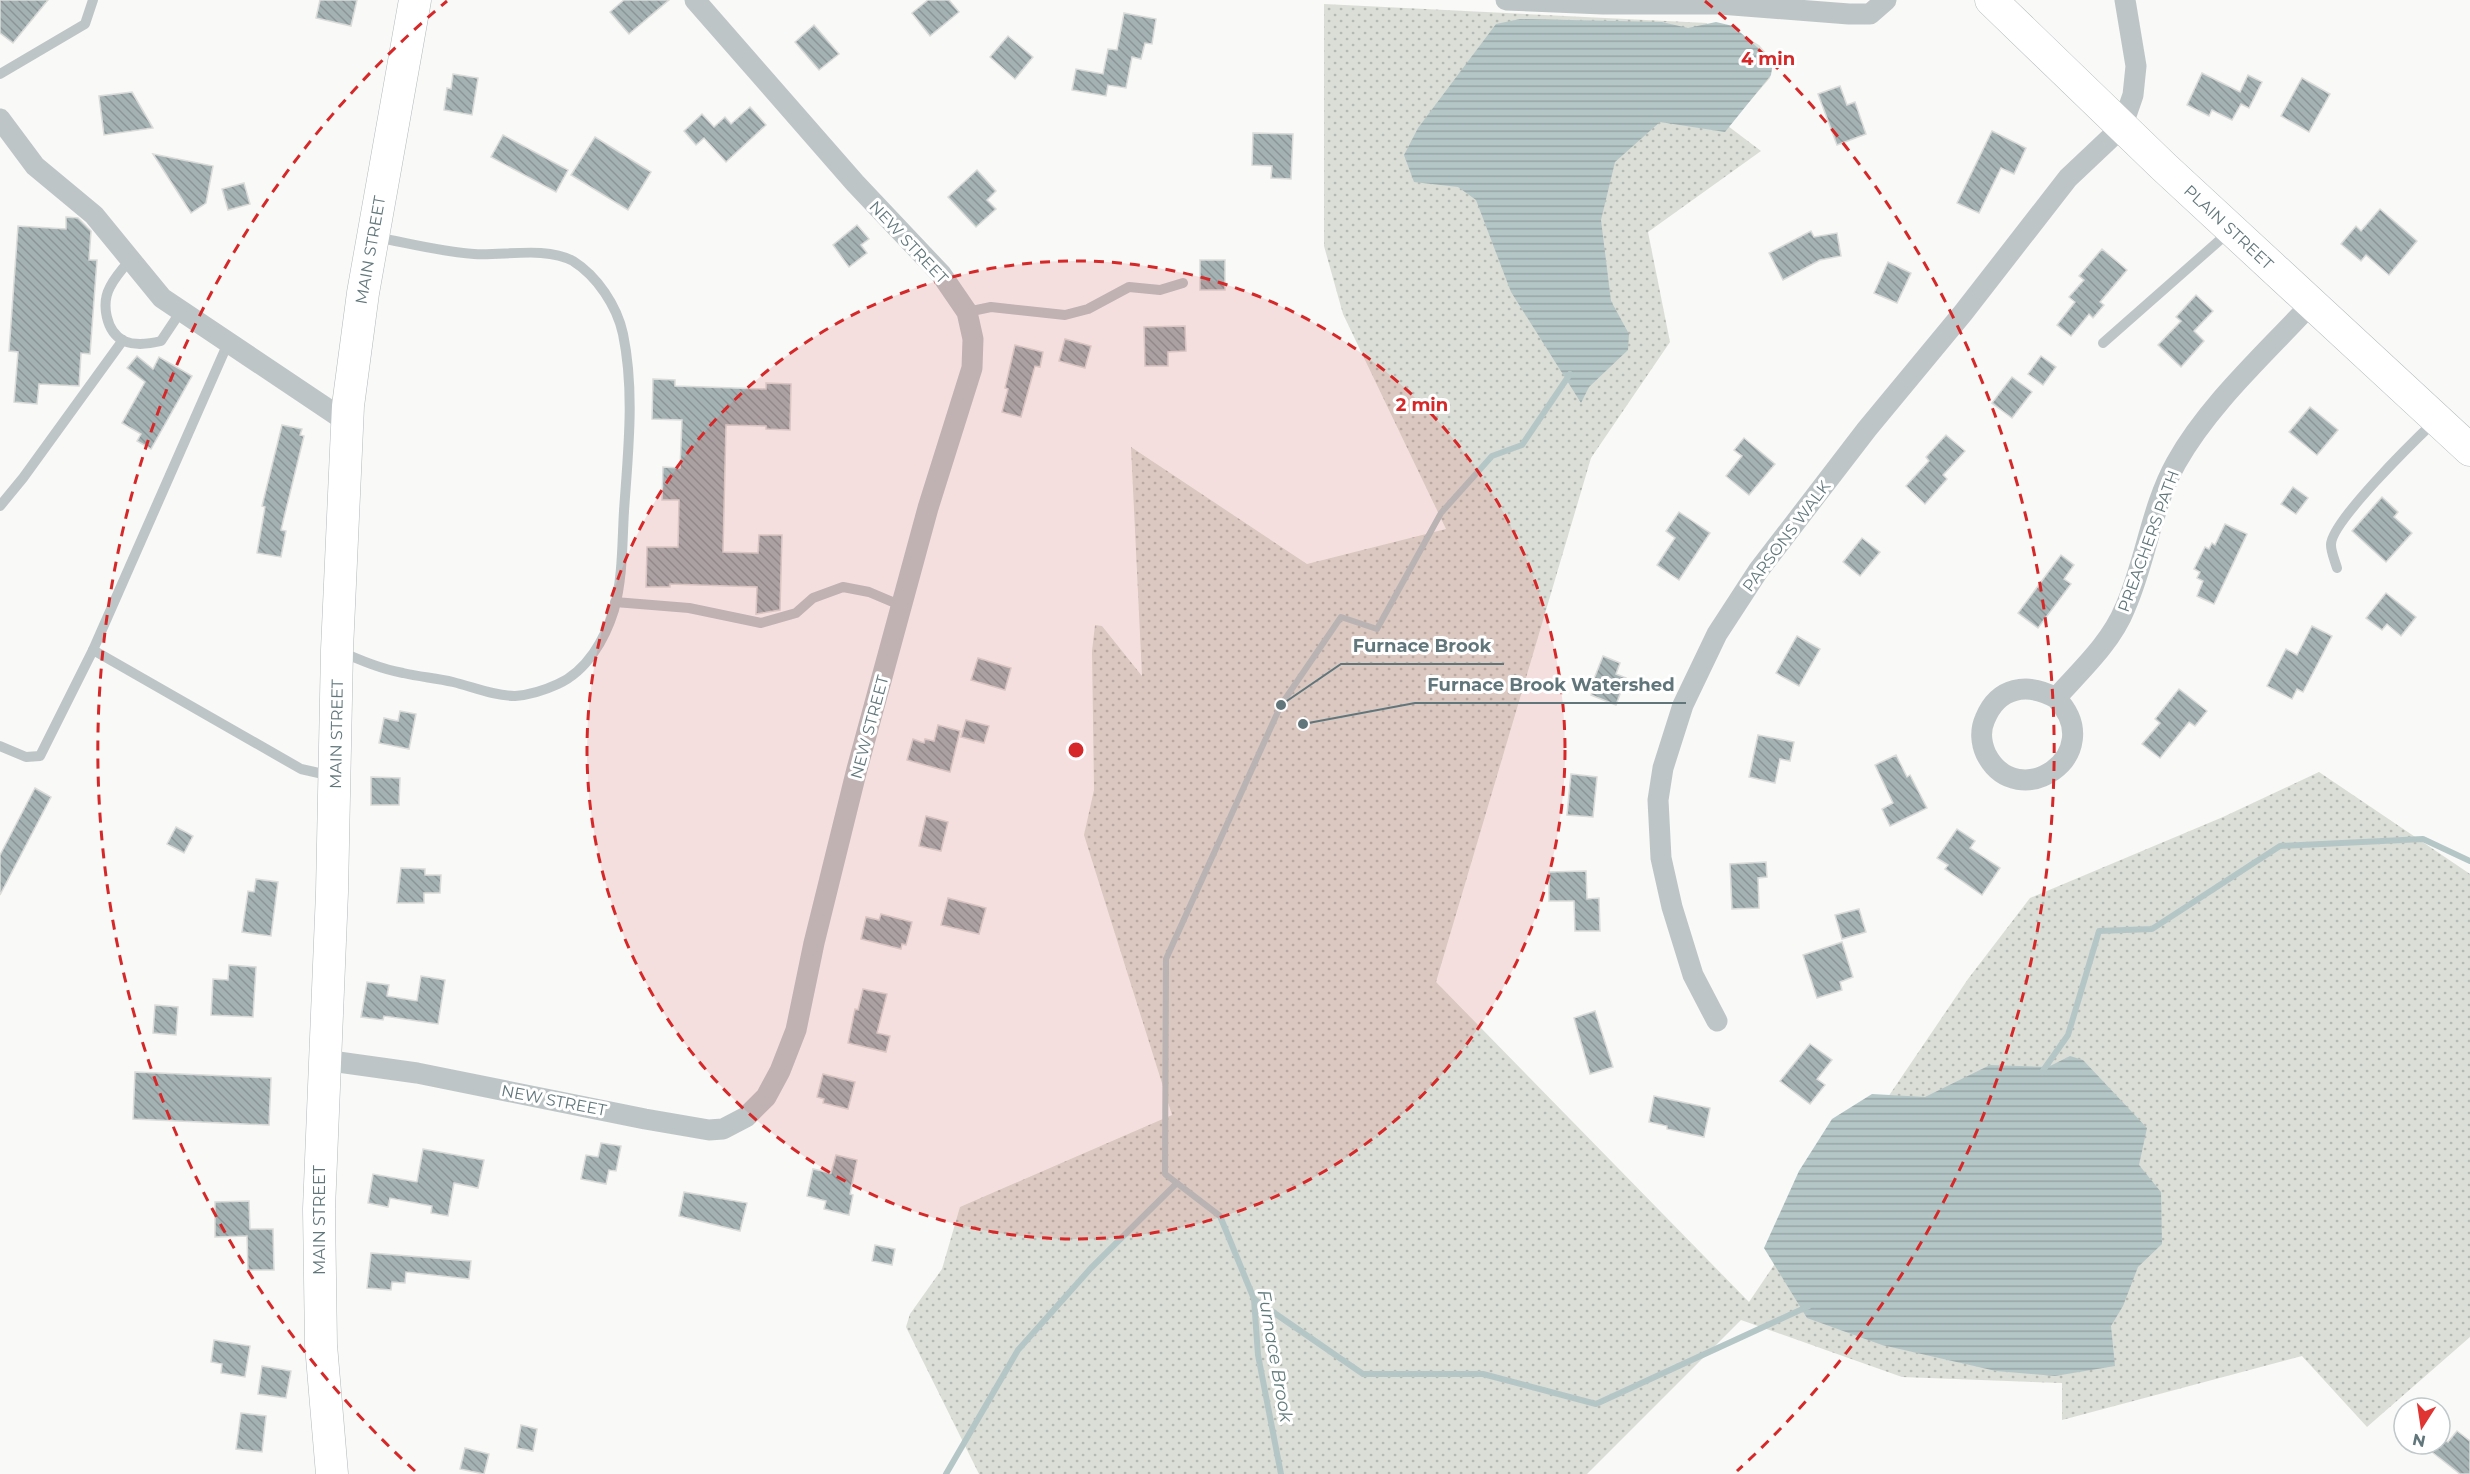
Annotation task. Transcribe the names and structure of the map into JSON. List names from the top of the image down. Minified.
{"streets":{"main road":["PLAIN STREET","MAIN STREET"],"street":["NEW STREET","PARSONS WALK","PREACHERS PATH"]},"crossings":[["PLAIN STREET","PARSONS WALK"],["PLAIN STREET","PREACHERS PATH"],["NEW STREET","MAIN STREET"]],"water":["Furnace Brook"],"places":["Furnace Brook","Furnace Brook Watershed"],"north":"bottom","rings":["4 min","2 min"]}
